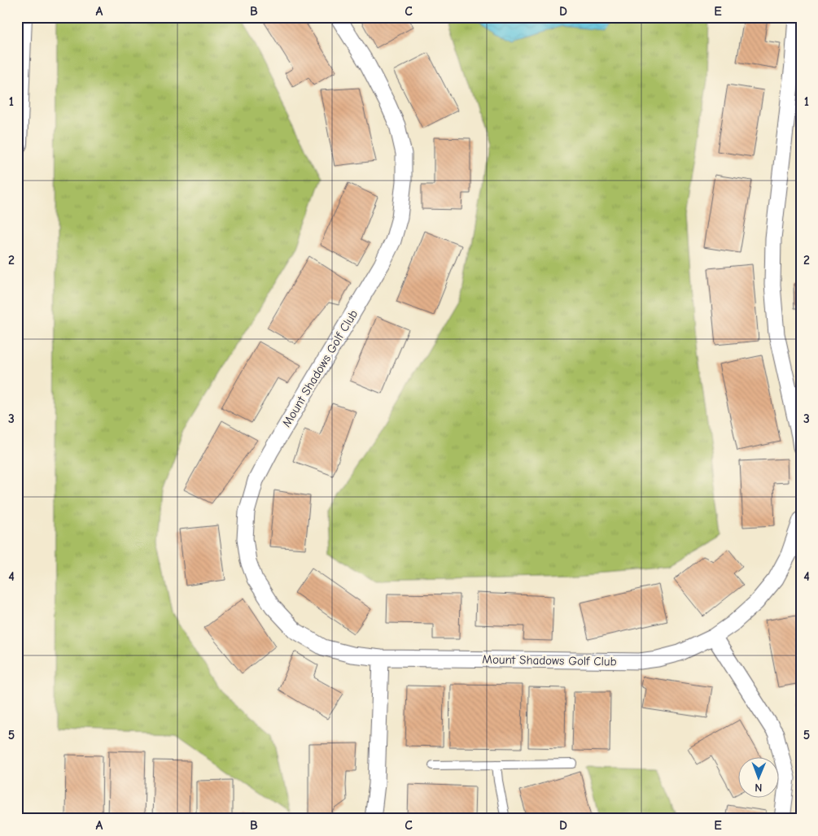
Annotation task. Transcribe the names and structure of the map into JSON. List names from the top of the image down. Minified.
{"streets":{"street":["Mount Shadows Golf Club"]},"north":"bottom","grid":{"columns":["A","B","C","D","E"],"rows":["1","2","3","4","5"]}}
